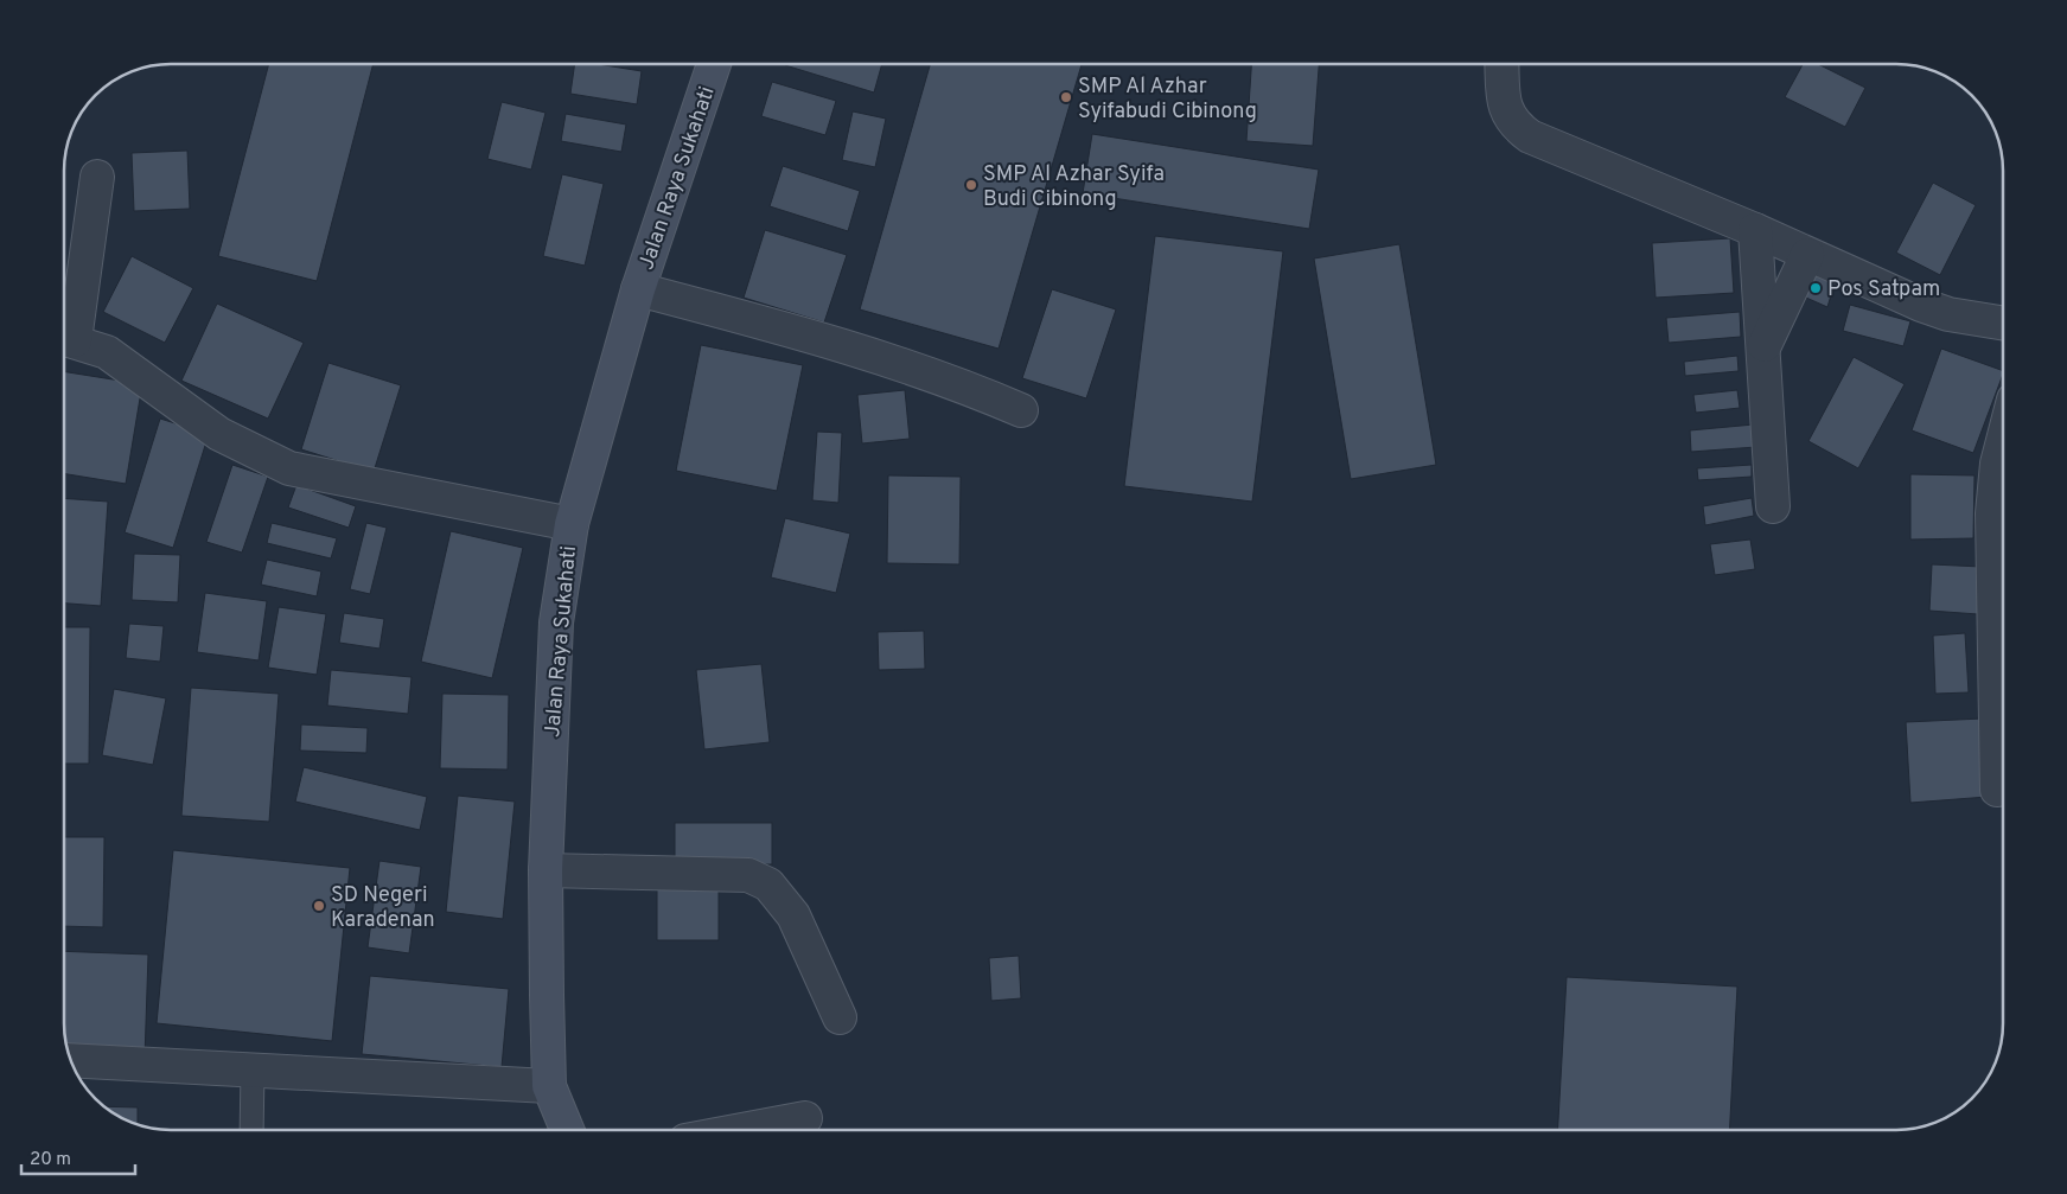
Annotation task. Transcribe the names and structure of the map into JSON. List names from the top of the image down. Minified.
{"streets":{"main road":["Jalan Raya Sukahati"]},"places":["SMP Al Azhar Syifabudi Cibinong","SMP Al Azhar Syifa Budi Cibinong","Pos Satpam","SD Negeri Karadenan"],"scale_bar":"20 m"}
